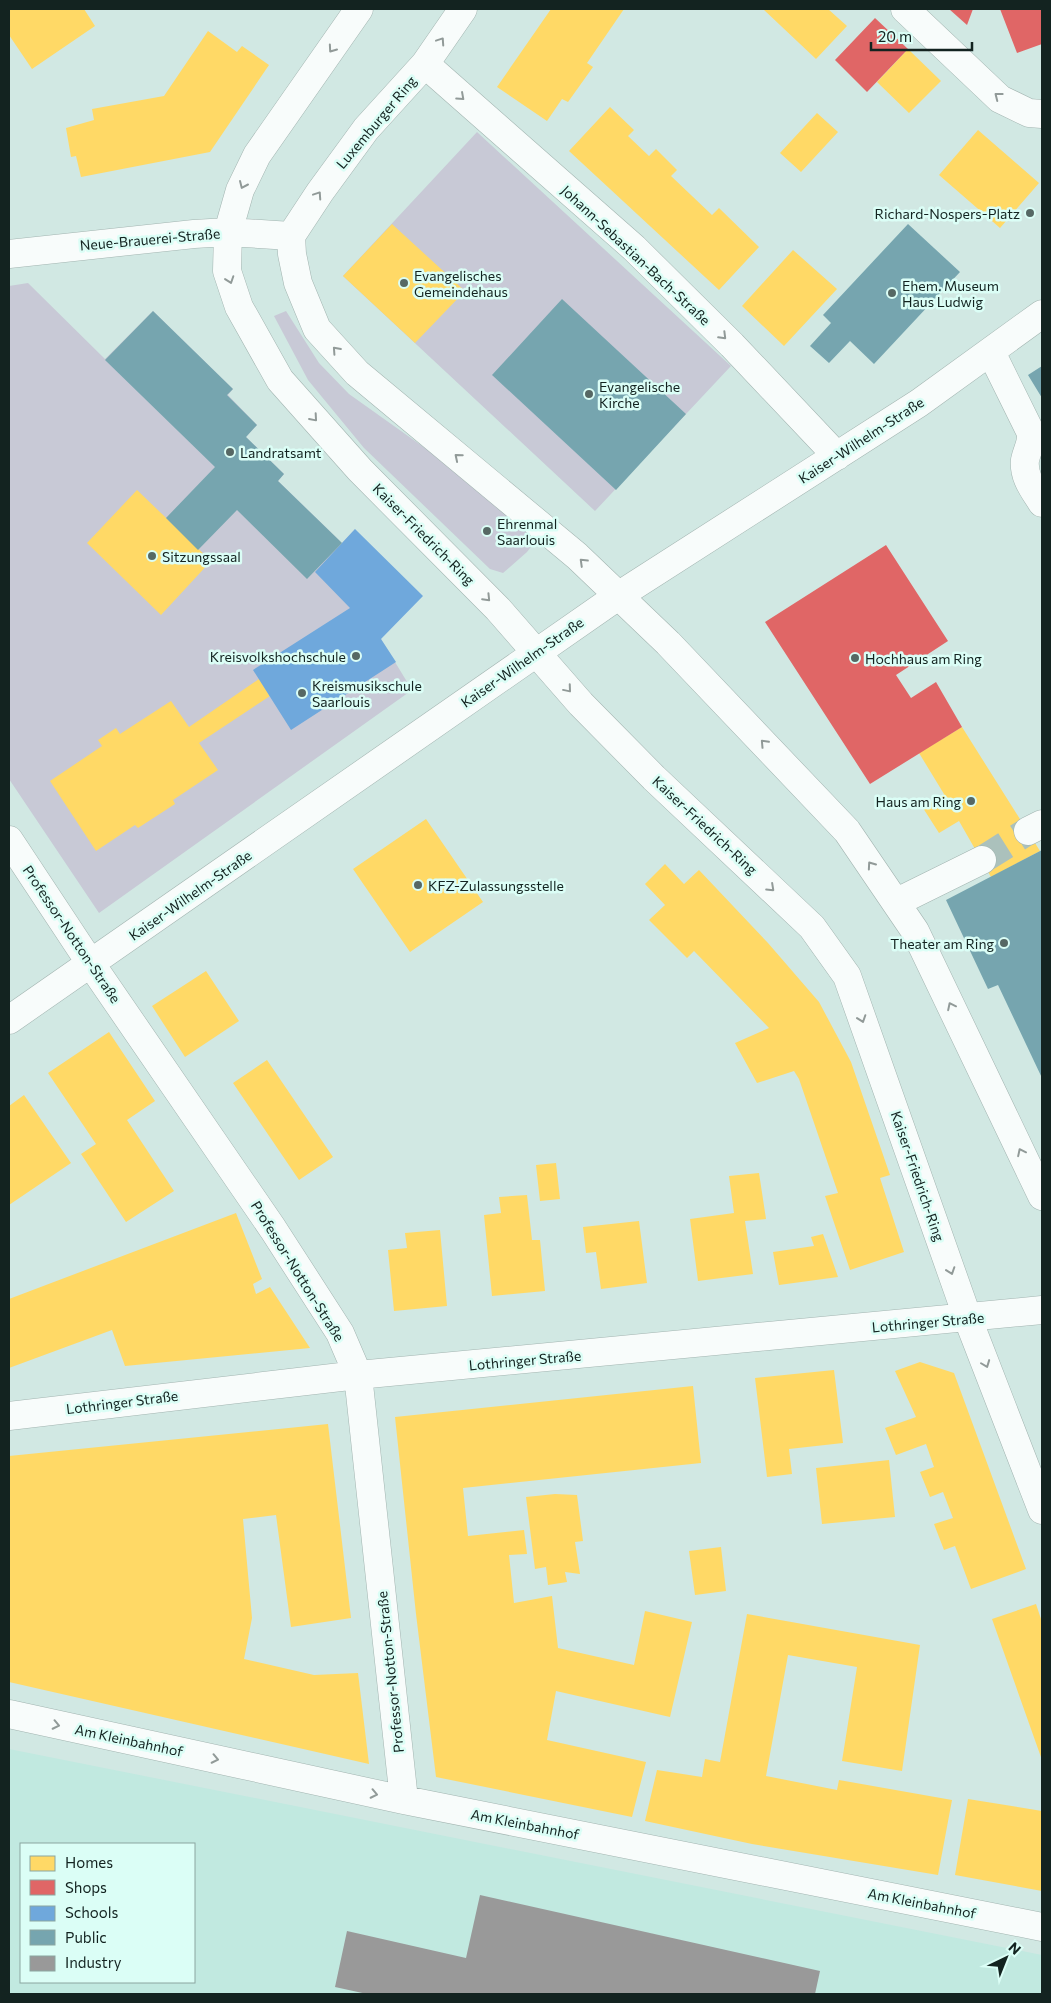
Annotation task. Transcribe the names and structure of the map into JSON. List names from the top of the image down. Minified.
{"streets":{"street":["Luxemburger Ring","Neue-Brauerei-Straße","Johann-Sebastian-Bach-Straße","Kaiser-Wilhelm-Straße","Kaiser-Friedrich-Ring","Professor-Notton-Straße","Lothringer Straße","Am Kleinbahnhof"]},"crossings":[["Luxemburger Ring","Neue-Brauerei-Straße"],["Luxemburger Ring","Johann-Sebastian-Bach-Straße"],["Neue-Brauerei-Straße","Kaiser-Friedrich-Ring"],["Johann-Sebastian-Bach-Straße","Kaiser-Wilhelm-Straße"],["Kaiser-Wilhelm-Straße","Kaiser-Friedrich-Ring"],["Kaiser-Wilhelm-Straße","Professor-Notton-Straße"],["Kaiser-Friedrich-Ring","Lothringer Straße"],["Professor-Notton-Straße","Lothringer Straße"],["Professor-Notton-Straße","Am Kleinbahnhof"]],"one_way":["Johann-Sebastian-Bach-Straße","Am Kleinbahnhof"],"places":["Richard-Nospers-Platz","Evangelisches Gemeindehaus","Ehem. Museum Haus Ludwig","Evangelische Kirche","Landratsamt","Ehrenmal Saarlouis","Sitzungssaal","Kreisvolkshochschule","Hochhaus am Ring","Kreismusikschule Saarlouis","Haus am Ring","KFZ-Zulassungsstelle","Theater am Ring"],"legend":["Homes","Shops","Schools","Public","Industry"],"scale_bar":"20 m","north":"top right"}
